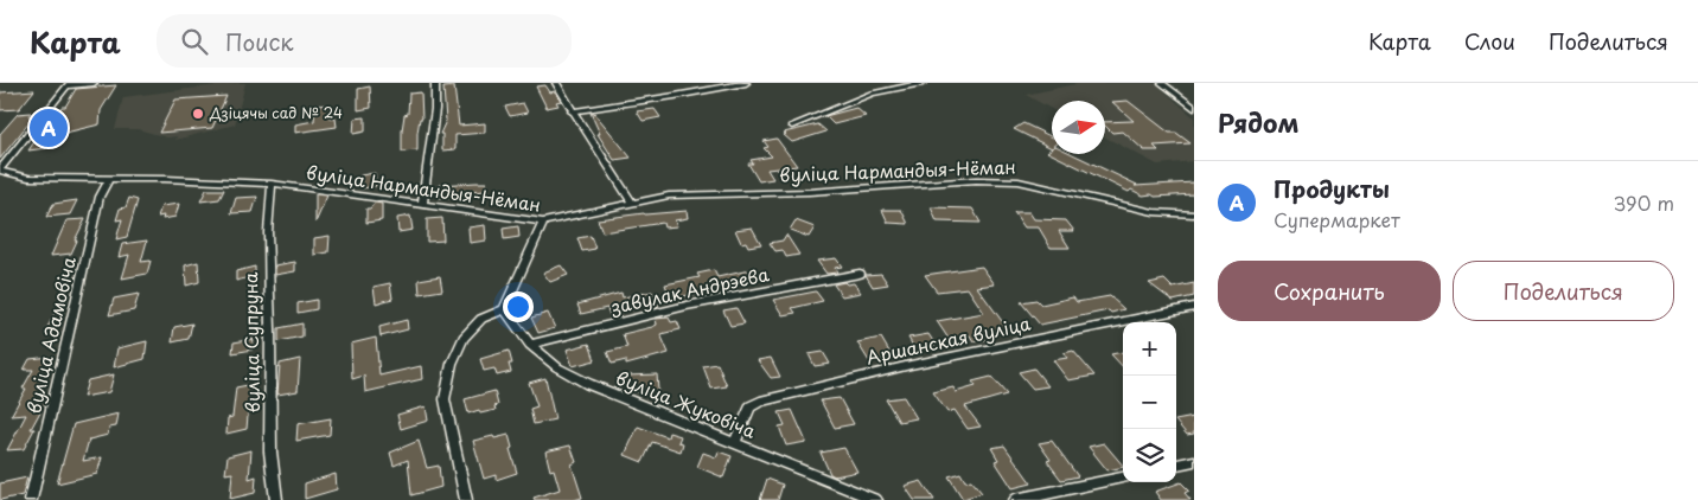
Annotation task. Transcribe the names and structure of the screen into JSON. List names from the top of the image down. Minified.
{"streets":{"street":["вуліца Нармандыя-Нёман","завулак Андрэева","вуліца Адамовіча","Аршанская вуліца","вуліца Супруна","вуліца Жуковіча"]},"crossings":[["вуліца Нармандыя-Нёман","вуліца Адамовіча"],["вуліца Нармандыя-Нёман","вуліца Супруна"],["завулак Андрэева","вуліца Жуковіча"],["Аршанская вуліца","вуліца Жуковіча"]],"places":["Дзіцячы сад № 24"],"north":"right","page":{"header":"Карта","search":"Поиск","nav":["Карта","Слои","Поделиться"],"heading":"Рядом","pins":"A","list":[{"mark":"A","name":"Продукты","note":"Супермаркет","value":"390 m"}],"buttons":["Сохранить","Поделиться"],"map_buttons":["+","−"]}}
